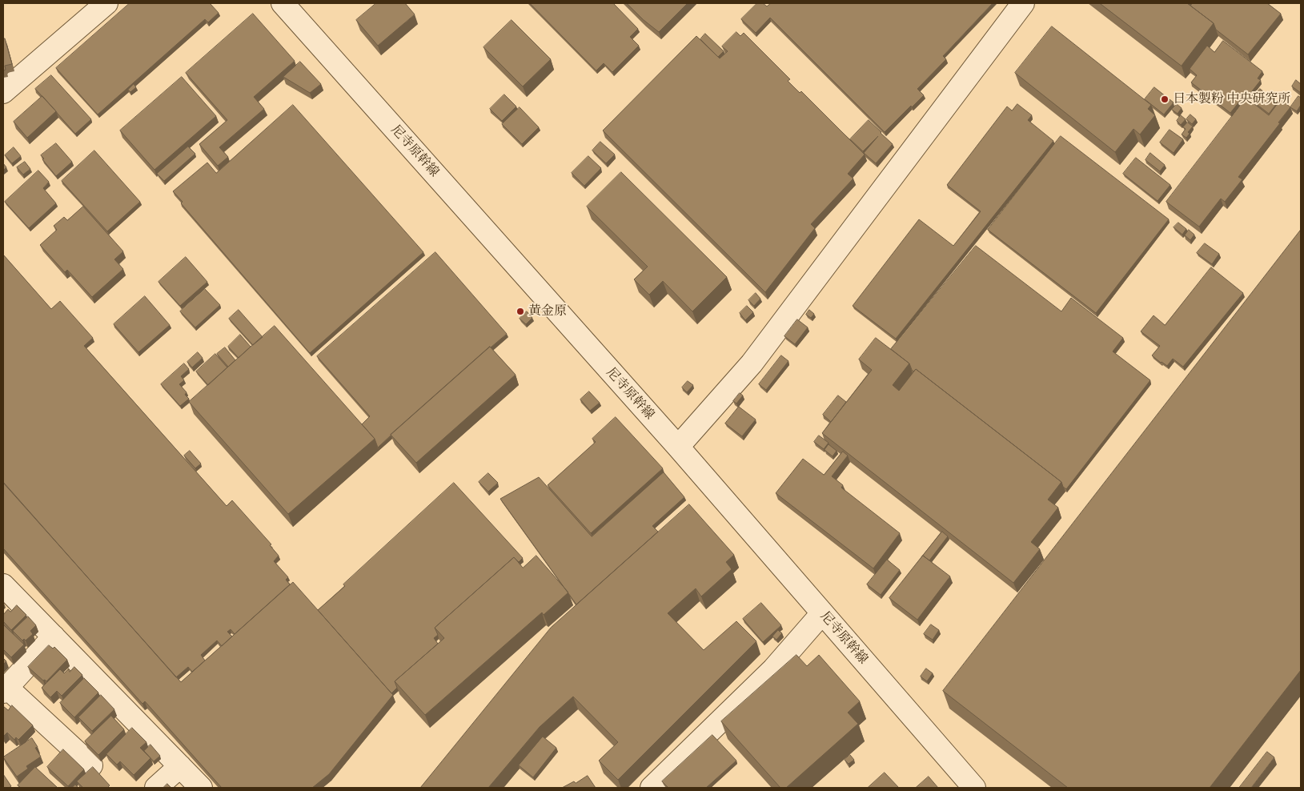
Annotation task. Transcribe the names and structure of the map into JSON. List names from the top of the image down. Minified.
{"streets":{"street":["尼寺原幹線"]},"places":["日本製粉 中央研究所","黄金原"]}
